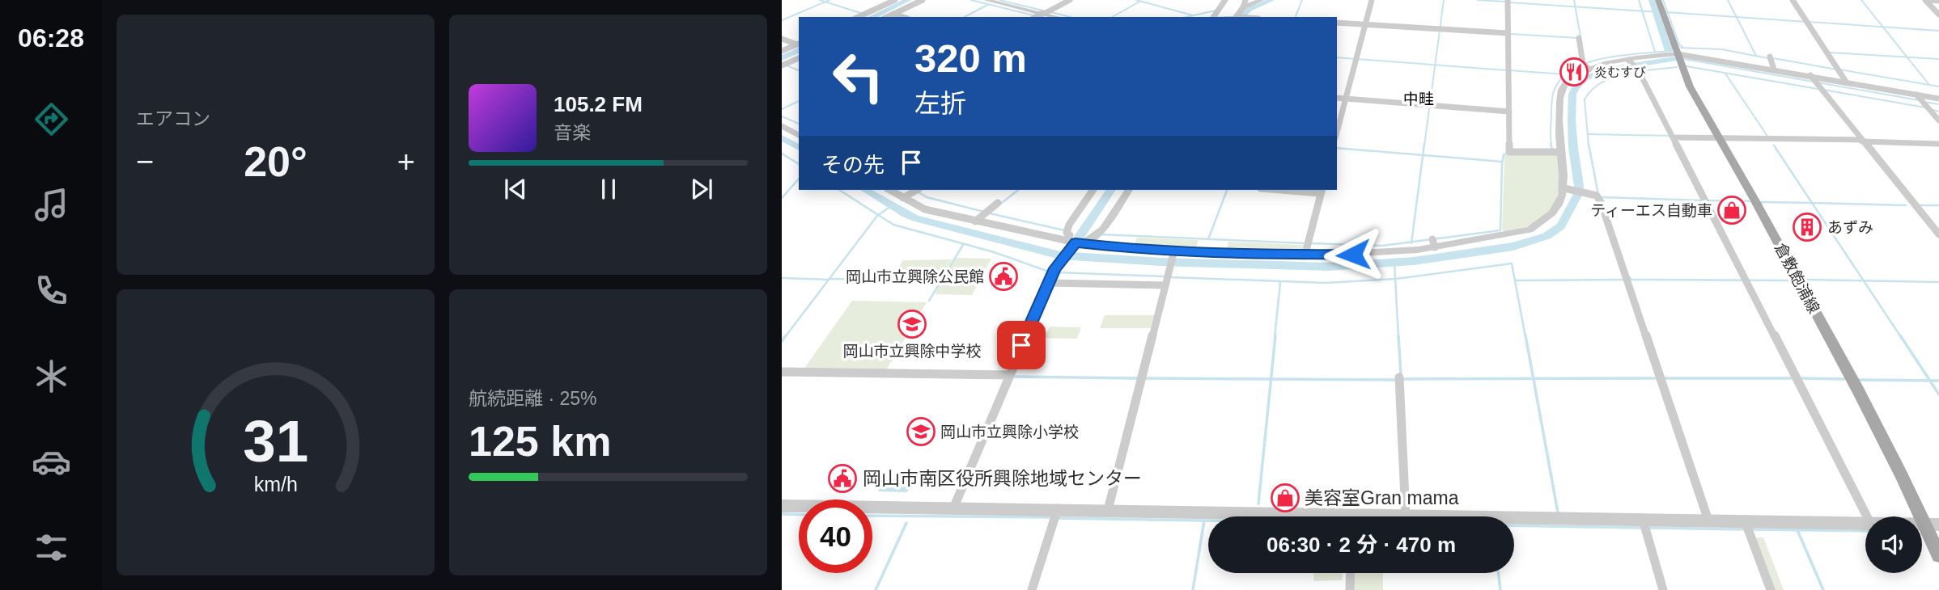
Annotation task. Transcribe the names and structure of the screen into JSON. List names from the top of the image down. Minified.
{"streets":{"main road":["倉敷飽浦線"]},"districts":["中畦"],"places":{"restaurant":["炎むすび"],"shop":["ティーエス自動車","美容室Gran mama"],"building":["あずみ"],"public building":["岡山市立興除公民館","岡山市南区役所興除地域センター"],"school or university":["岡山市立興除中学校","岡山市立興除小学校"]},"page":{"tabs":"06:28","tile":["エアコン",["航続距離 · 25%","125 km"]],"turn":["320 m","左折"],"song":["105.2 FM","音楽"],"then":"その先","heat":["−","20°","+"],"limit":"40","trip":"06:30 · 2 分 · 470 m","gauge":["31","km/h"]}}
